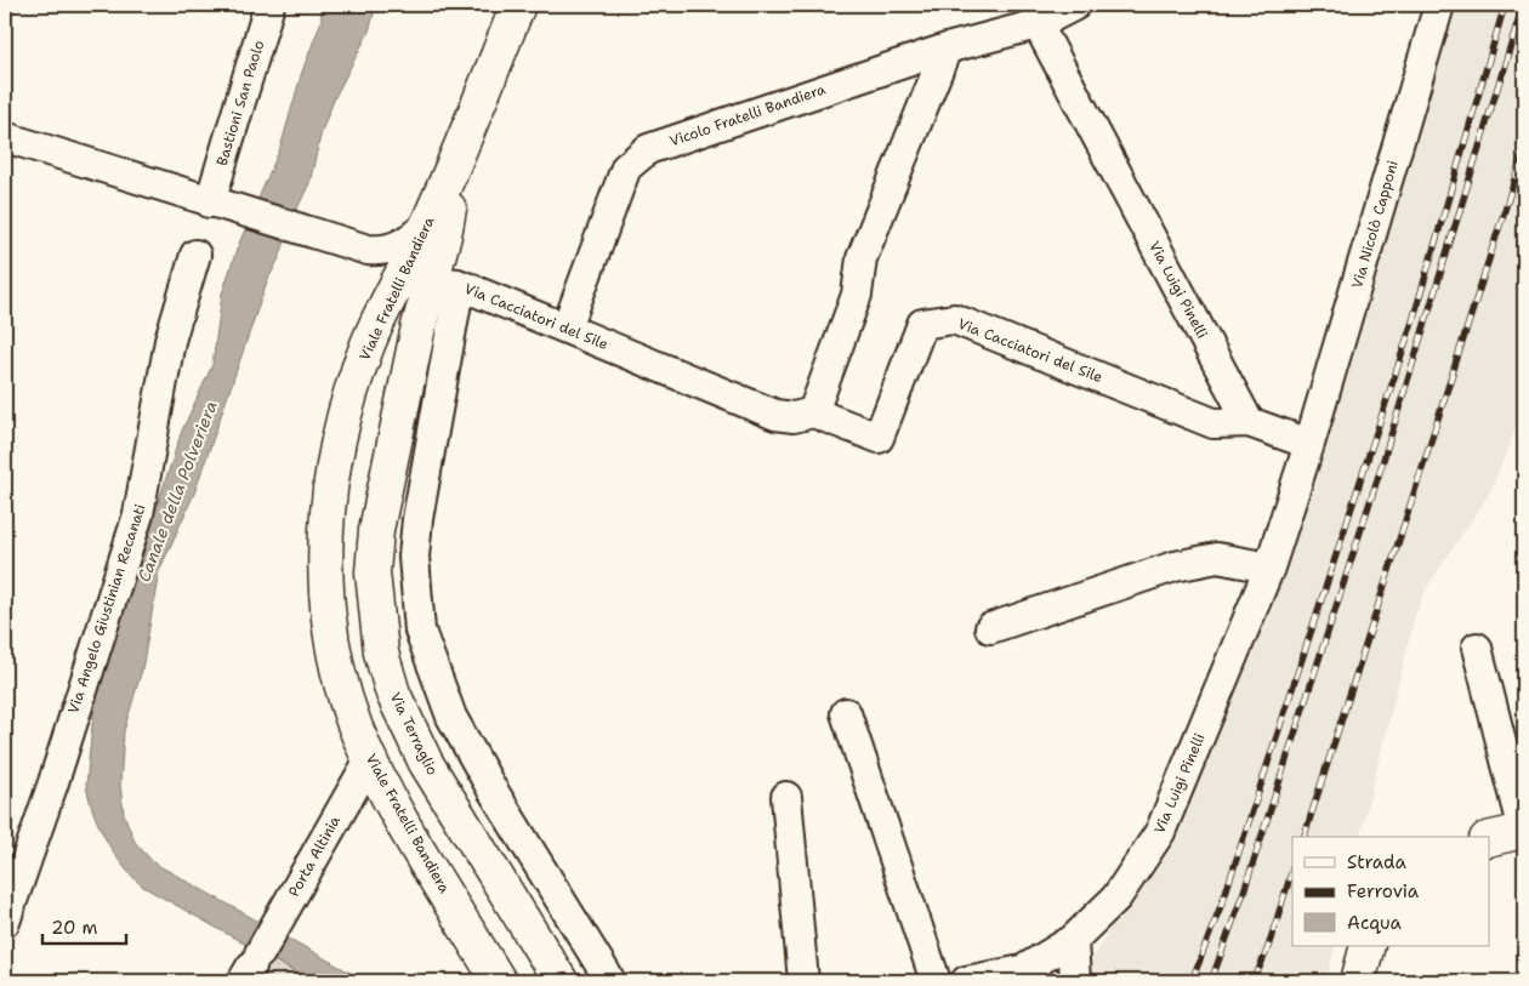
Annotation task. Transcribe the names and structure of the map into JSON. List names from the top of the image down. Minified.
{"streets":{"main road":["Viale Fratelli Bandiera","Via Terraglio"],"street":["Bastioni San Paolo","Vicolo Fratelli Bandiera","Via Nicolò Capponi","Via Luigi Pinelli","Via Cacciatori del Sile","Via Angelo Giustinian Recanati","Porta Altinia"]},"crossings":[["Vicolo Fratelli Bandiera","Via Luigi Pinelli"],["Vicolo Fratelli Bandiera","Via Cacciatori del Sile"],["Via Nicolò Capponi","Via Luigi Pinelli"],["Viale Fratelli Bandiera","Via Terraglio"],["Viale Fratelli Bandiera","Porta Altinia"],["Via Luigi Pinelli","Via Cacciatori del Sile"],["Via Cacciatori del Sile","Via Terraglio"]],"water":["Canale della Polveriera"],"legend":["Strada","Ferrovia","Acqua"],"scale_bar":"20 m"}
